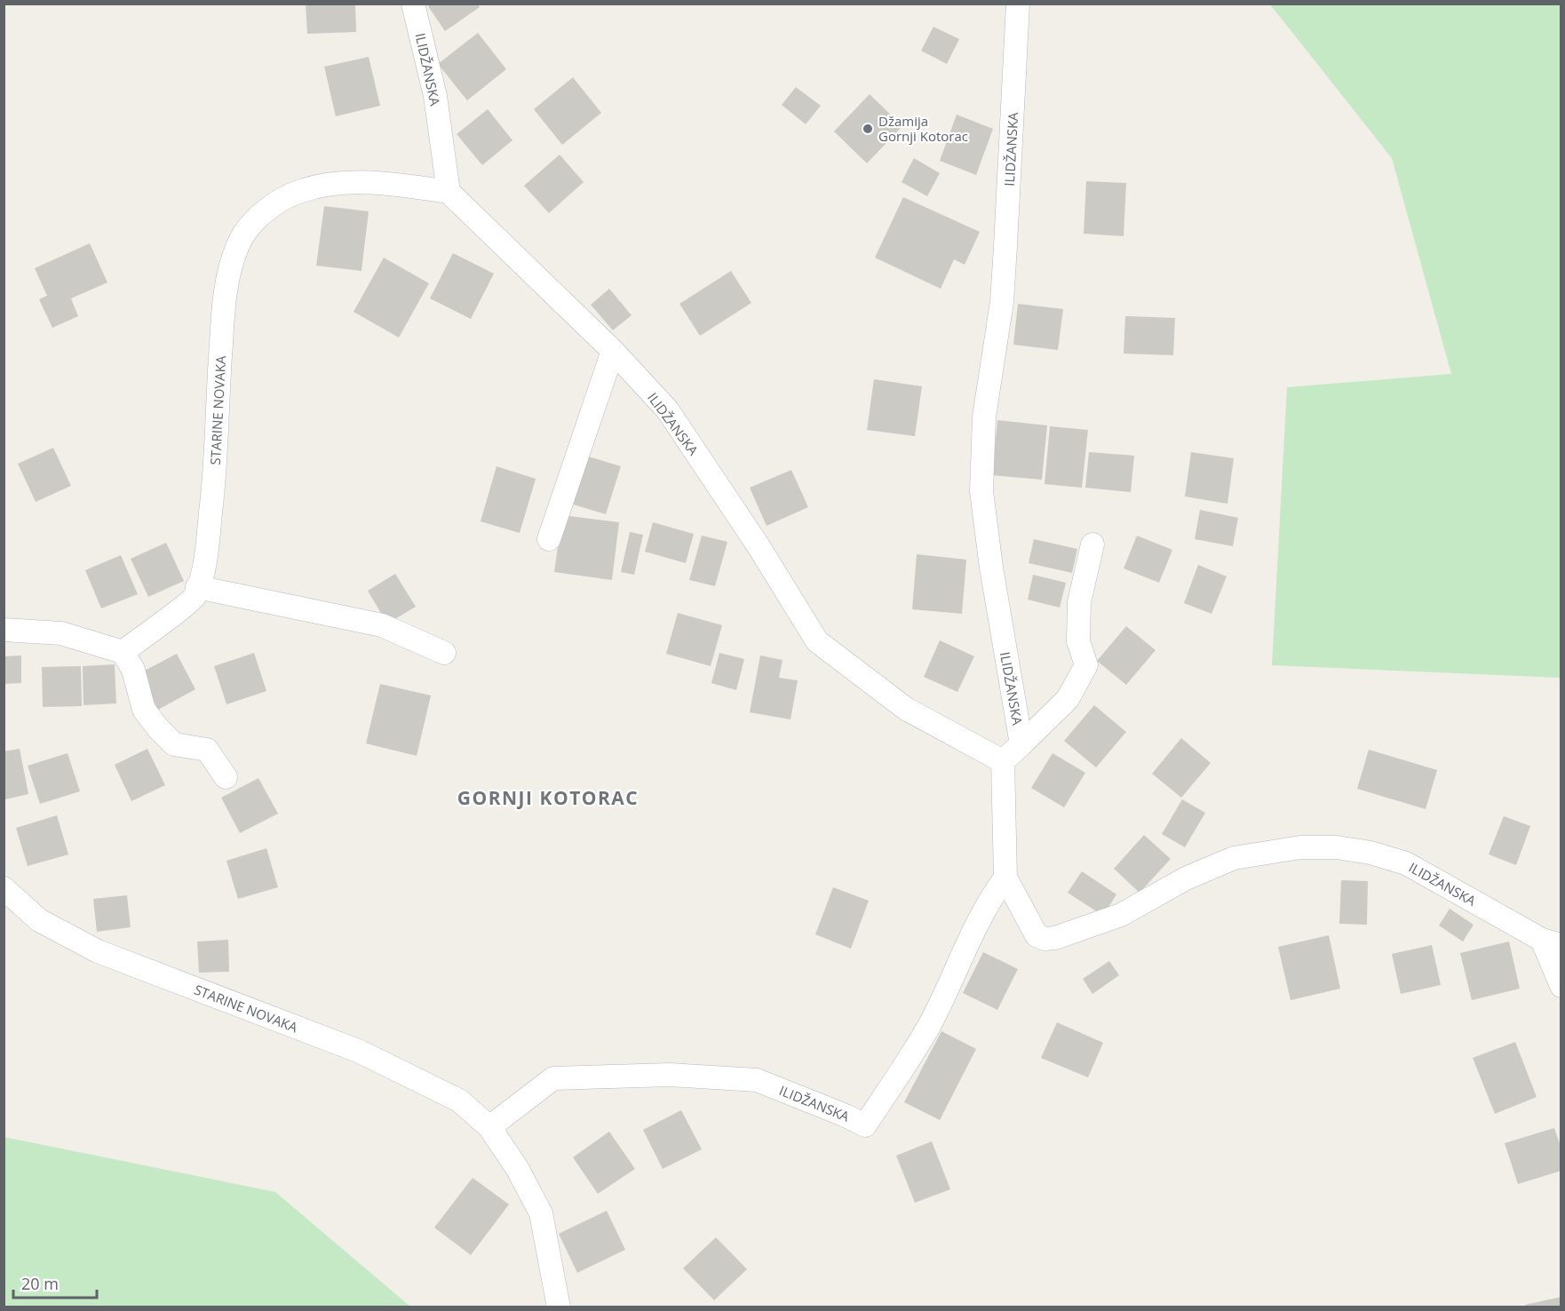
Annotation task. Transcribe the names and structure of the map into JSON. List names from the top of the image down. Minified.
{"streets":{"street":["ILIDŽANSKA","STARINE NOVAKA"]},"crossings":[["ILIDŽANSKA","STARINE NOVAKA"]],"districts":["GORNJI KOTORAC"],"places":["Džamija Gornji Kotorac"],"scale_bar":"20 m"}
